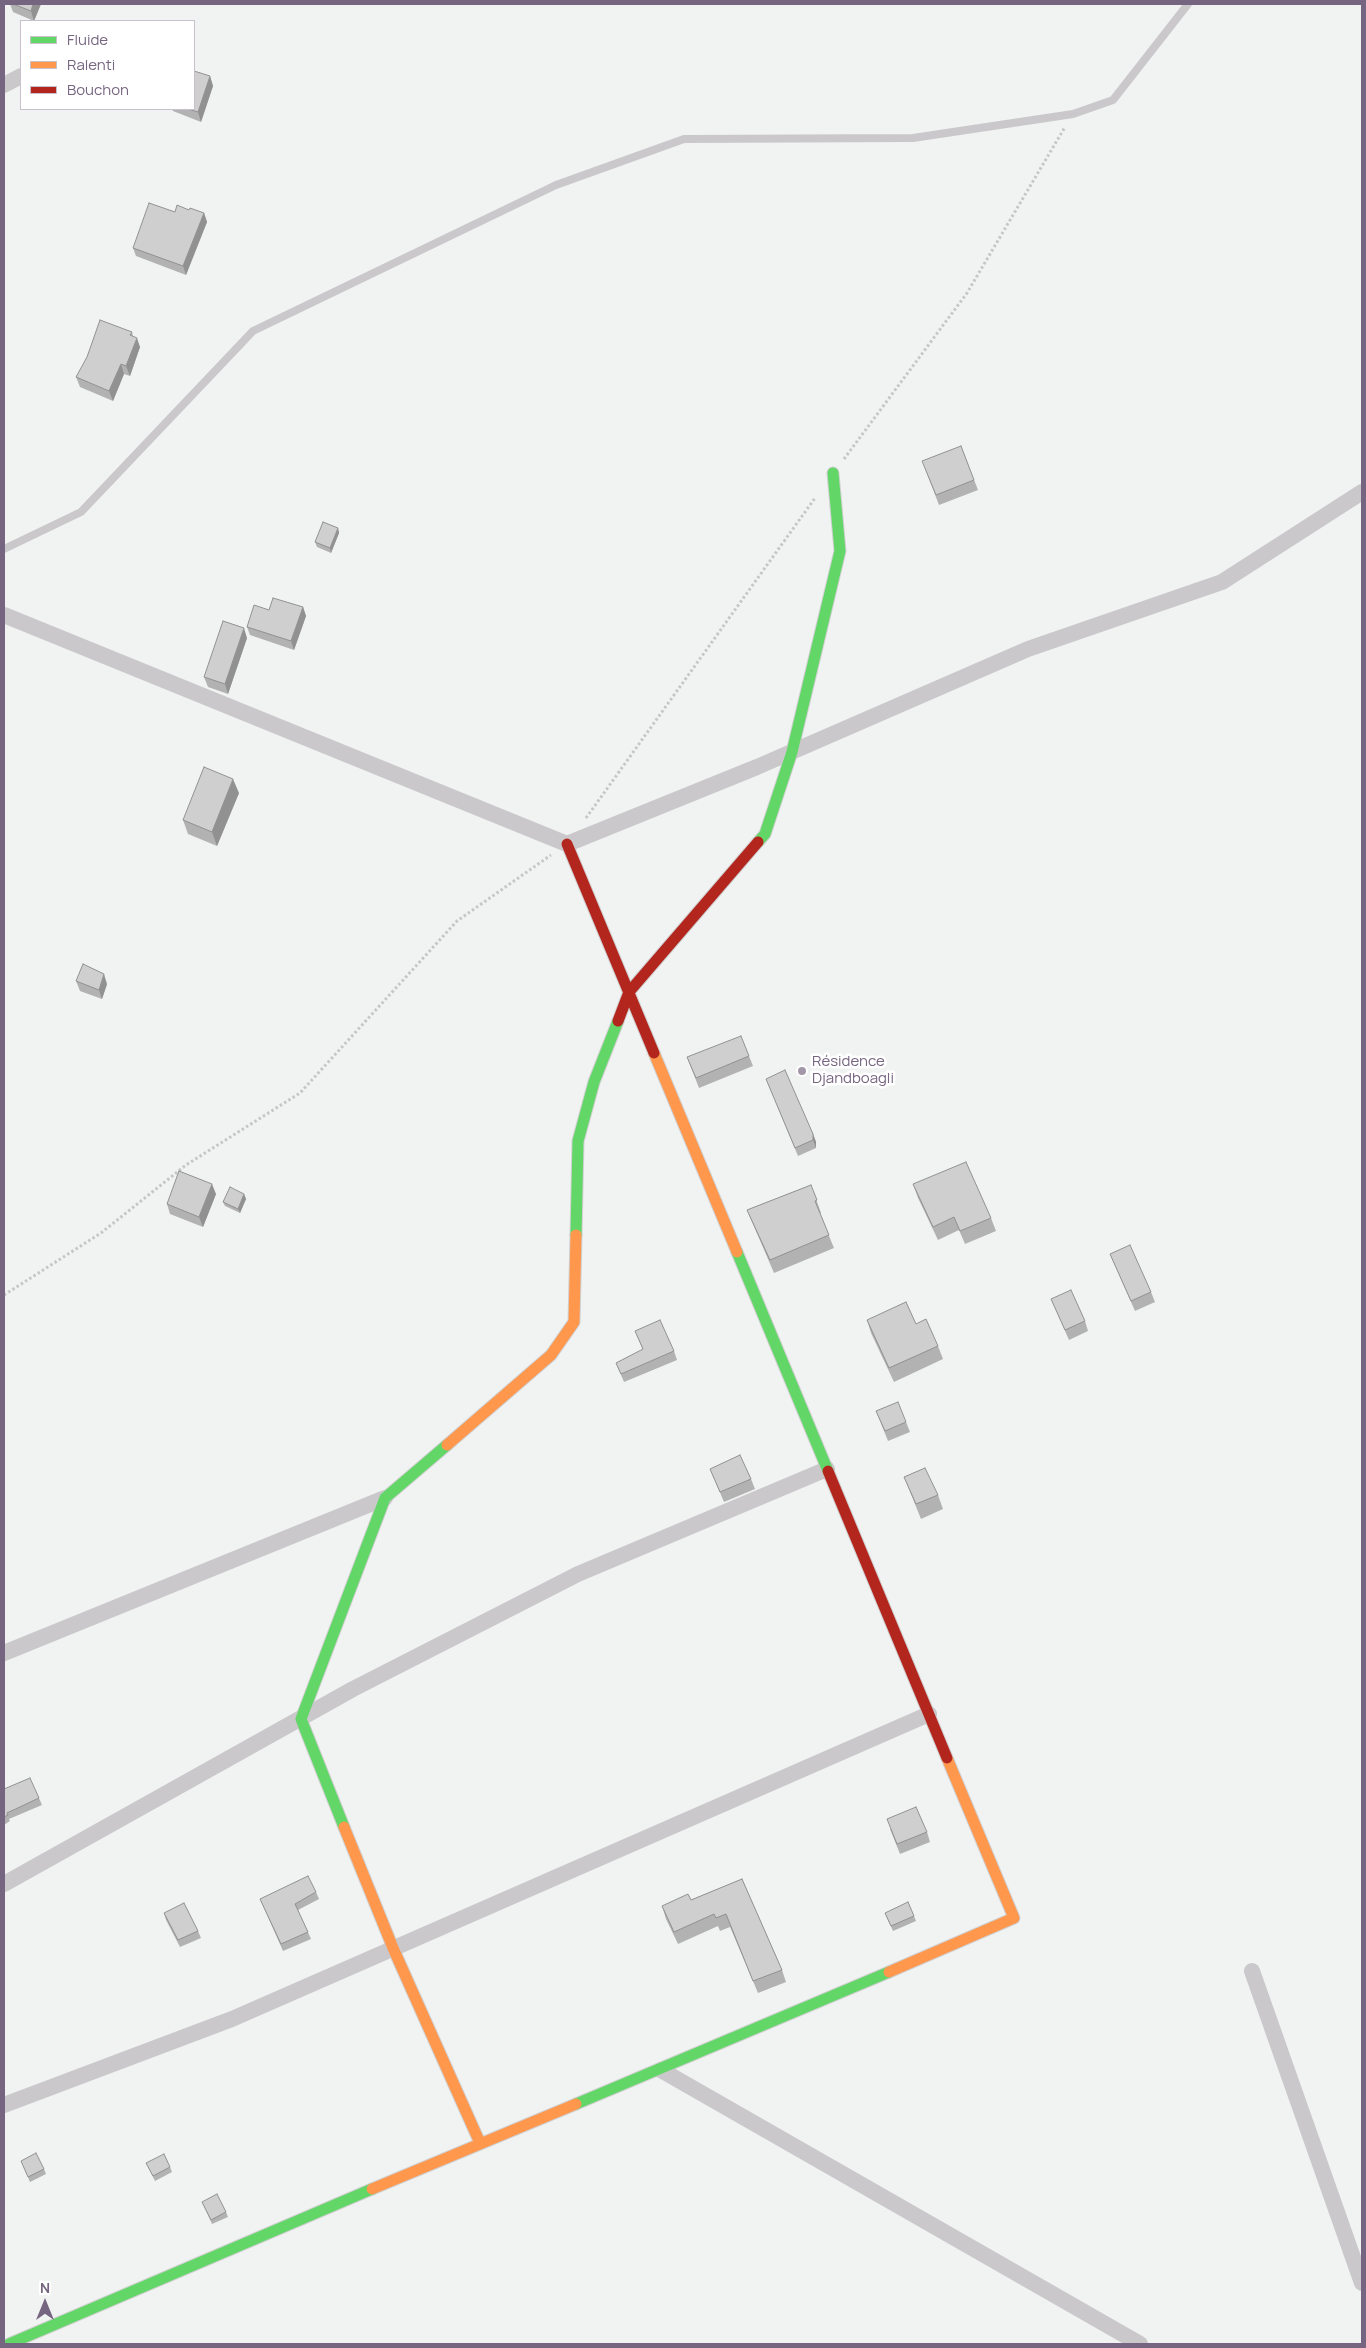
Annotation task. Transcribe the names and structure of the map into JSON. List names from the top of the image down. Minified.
{"places":["Résidence Djandboagli"],"legend":["Fluide","Ralenti","Bouchon"],"north":"top"}
